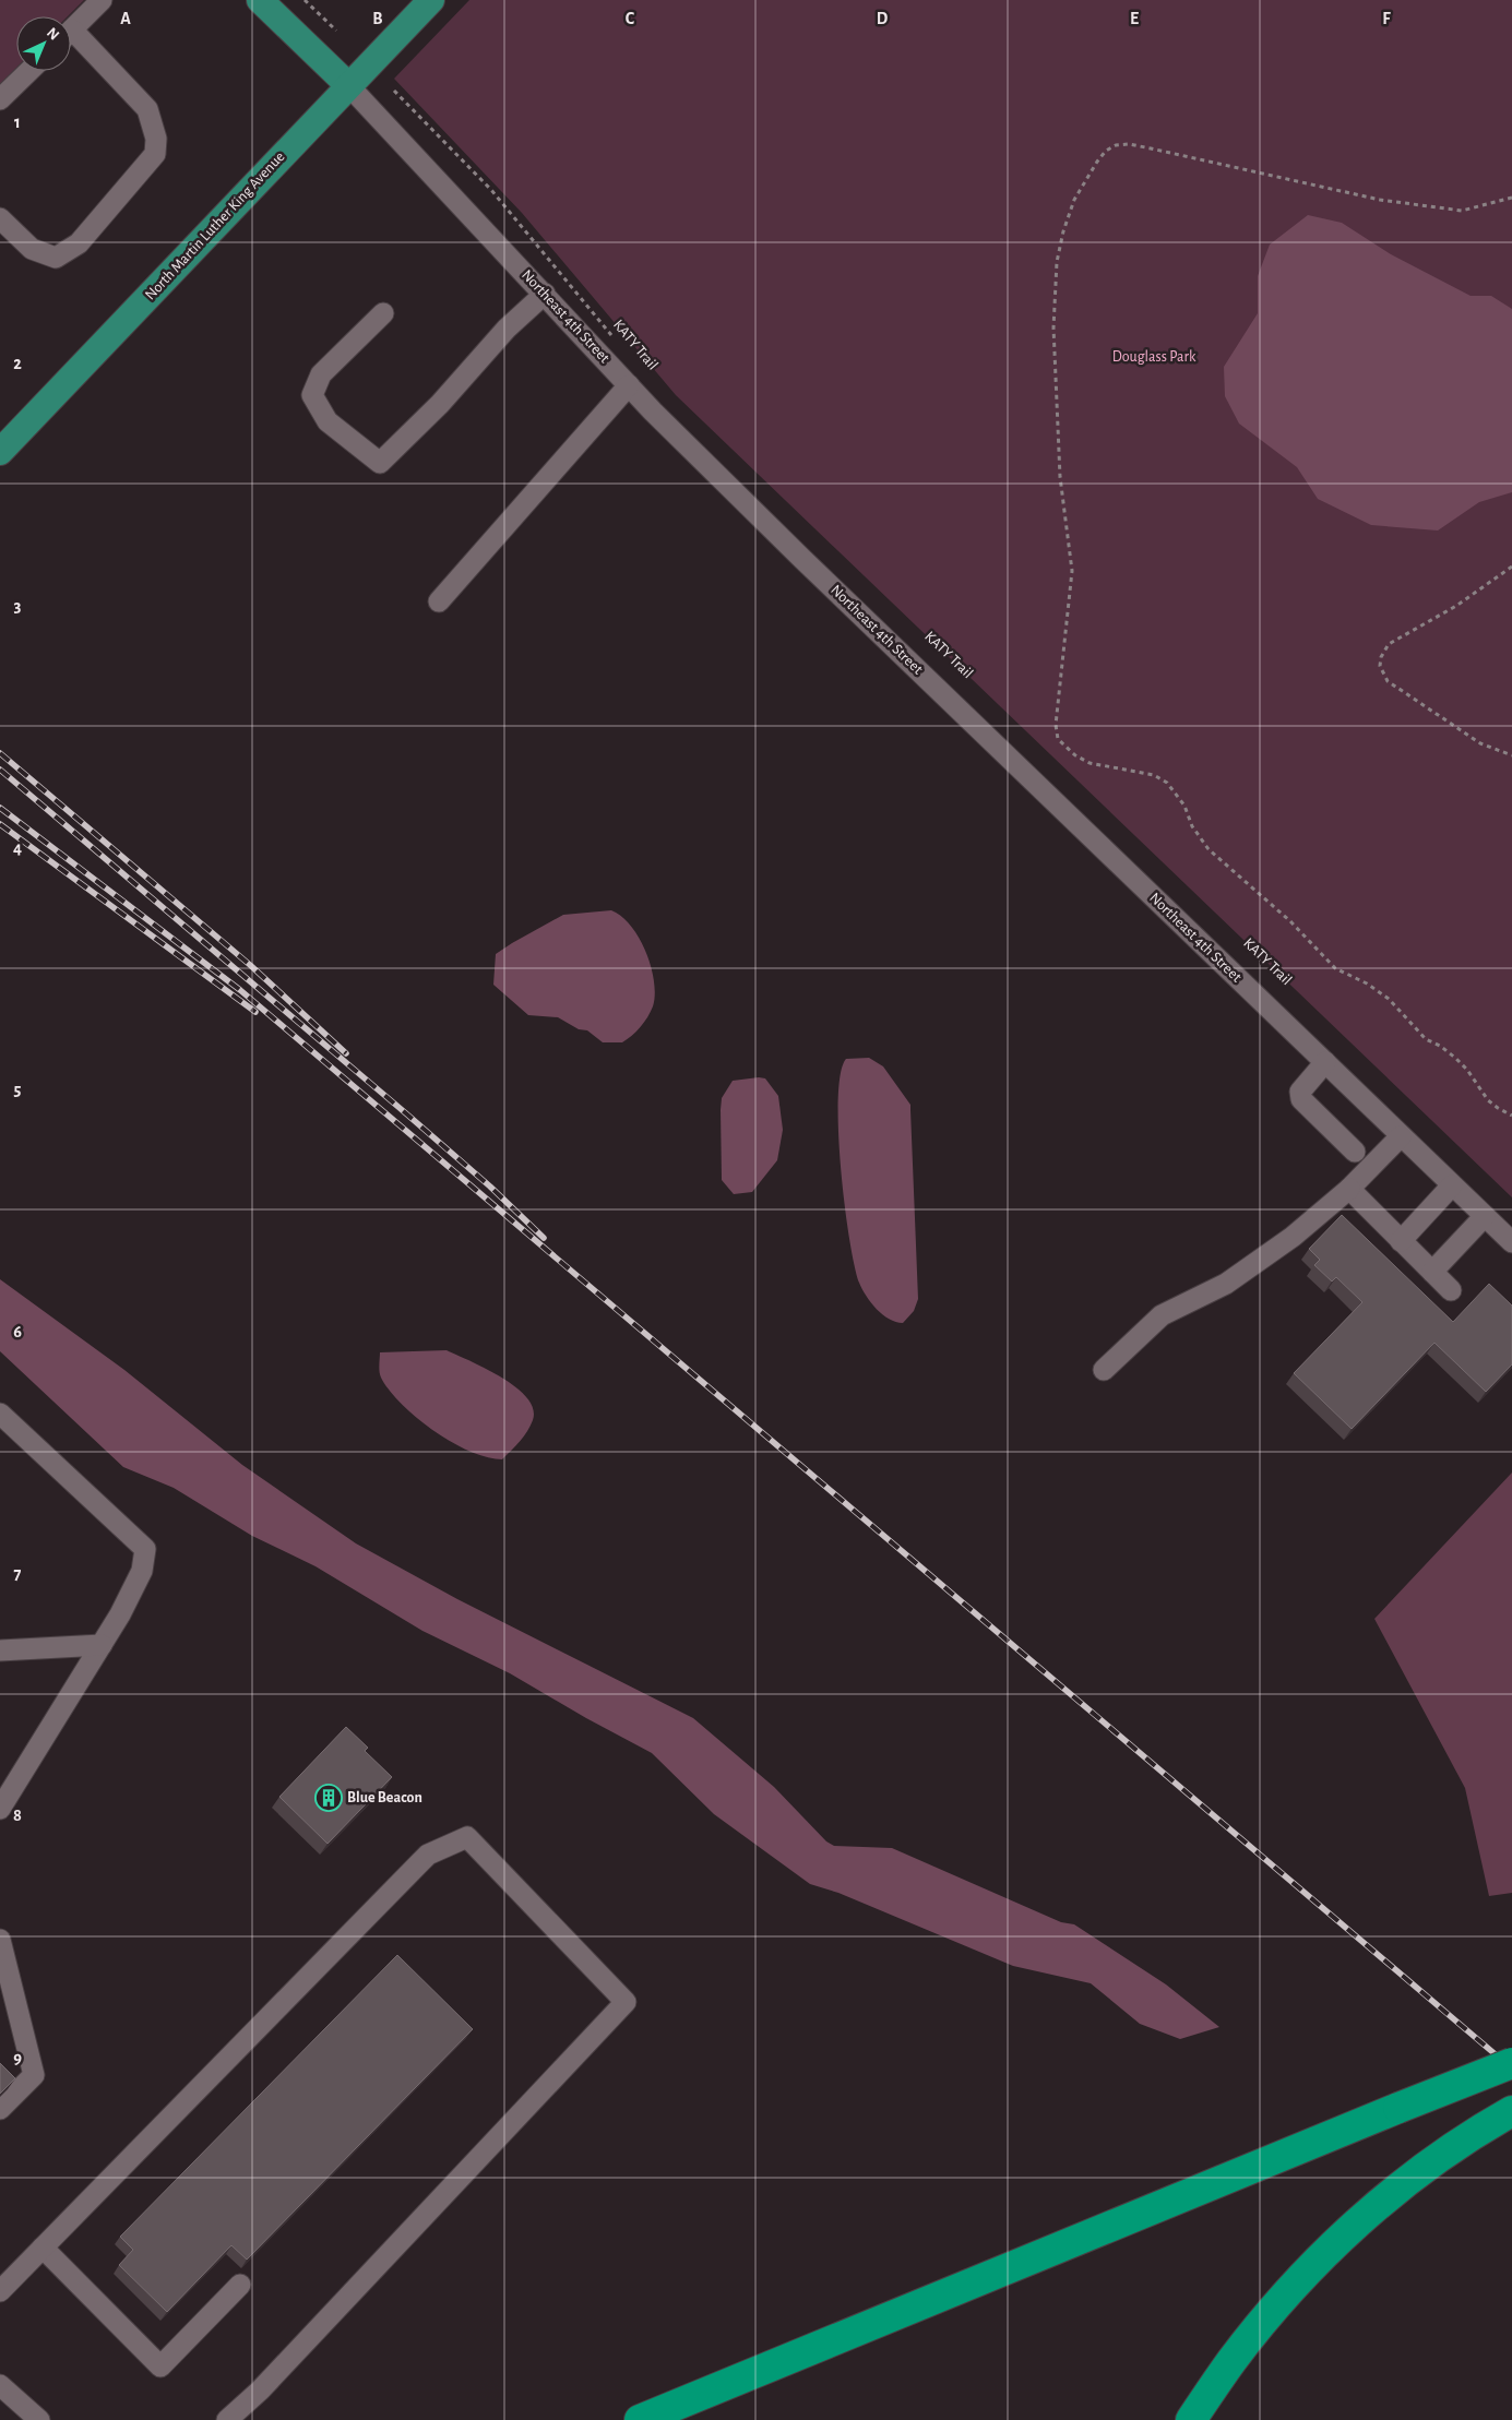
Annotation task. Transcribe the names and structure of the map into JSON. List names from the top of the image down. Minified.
{"streets":{"main road":["North Martin Luther King Avenue","Northeast 4th Street"],"path":["KATY Trail"]},"crossings":[["North Martin Luther King Avenue","Northeast 4th Street"]],"parks":["Douglass Park"],"places":{"building":["Blue Beacon"]},"north":"top right","grid":{"columns":["A","B","C","D","E","F"],"rows":["1","2","3","4","5","6","7","8","9"]}}
